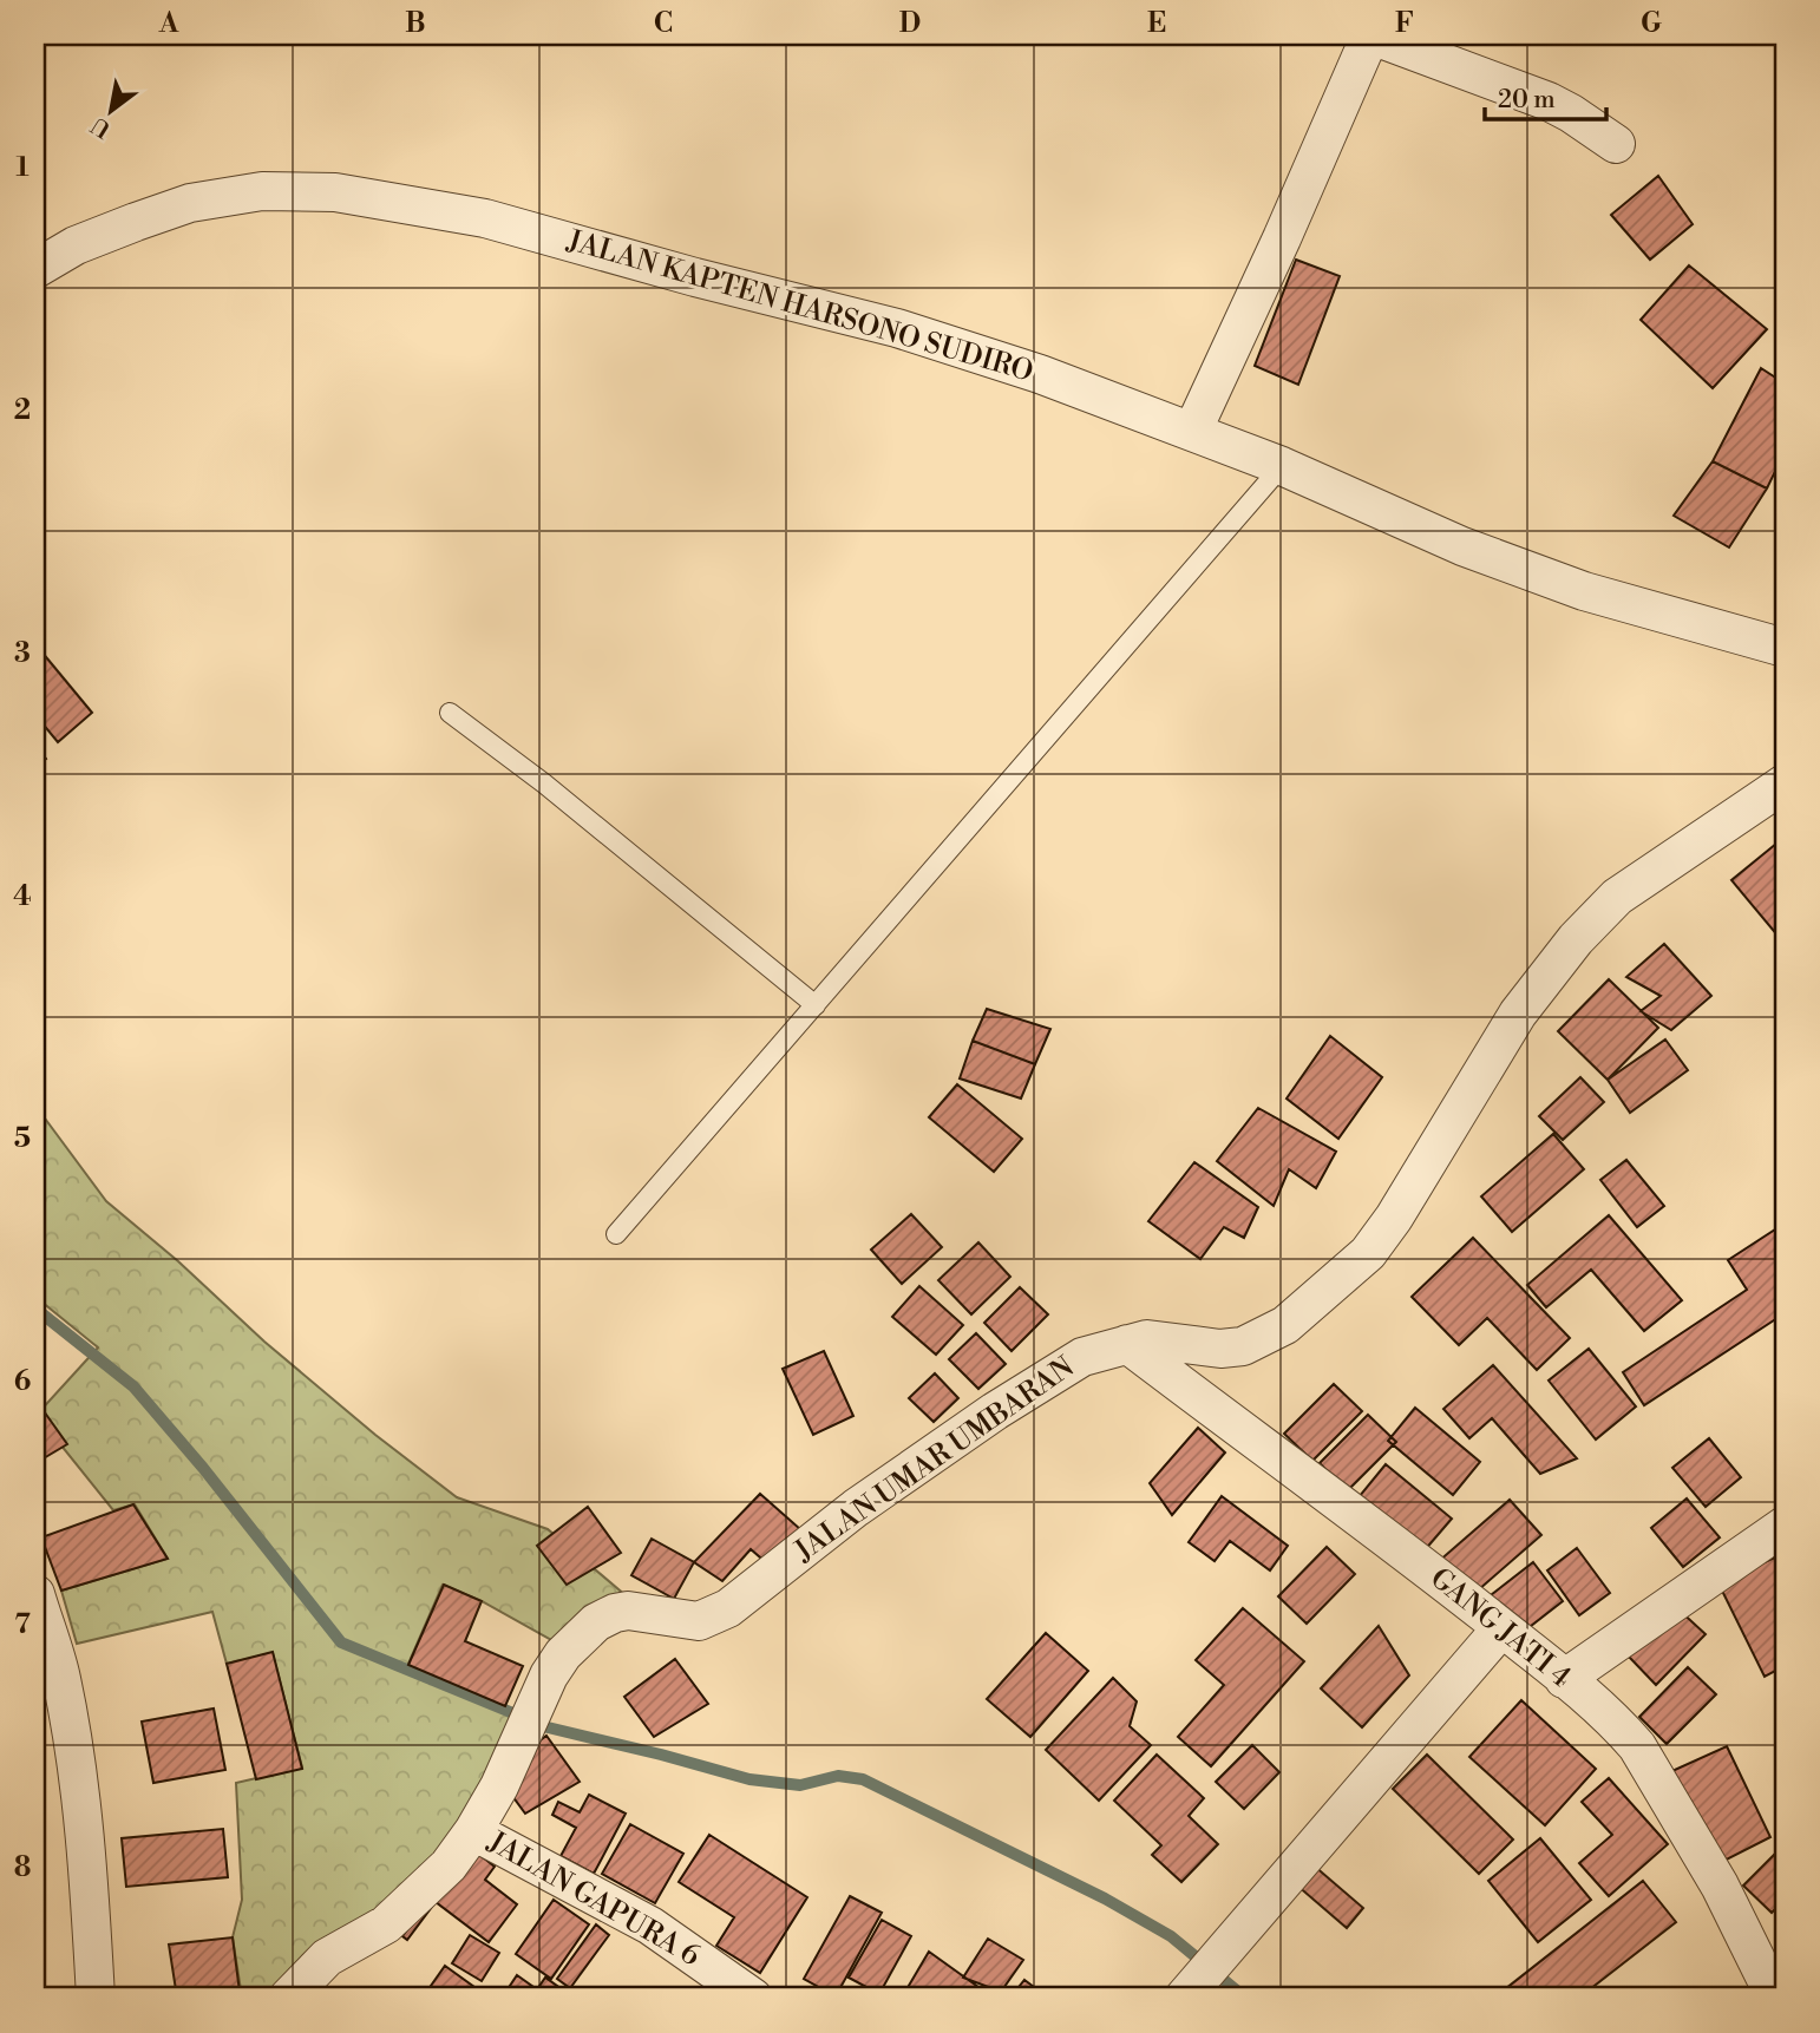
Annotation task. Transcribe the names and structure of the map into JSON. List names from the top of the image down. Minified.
{"streets":{"street":["JALAN KAPTEN HARSONO SUDIRO","JALAN UMAR UMBARAN","GANG JATI 4","JALAN GAPURA 6"]},"crossings":[["JALAN UMAR UMBARAN","GANG JATI 4"],["JALAN UMAR UMBARAN","JALAN GAPURA 6"]],"scale_bar":"20 m","north":"bottom left","grid":{"columns":["A","B","C","D","E","F","G"],"rows":["1","2","3","4","5","6","7","8"]}}
